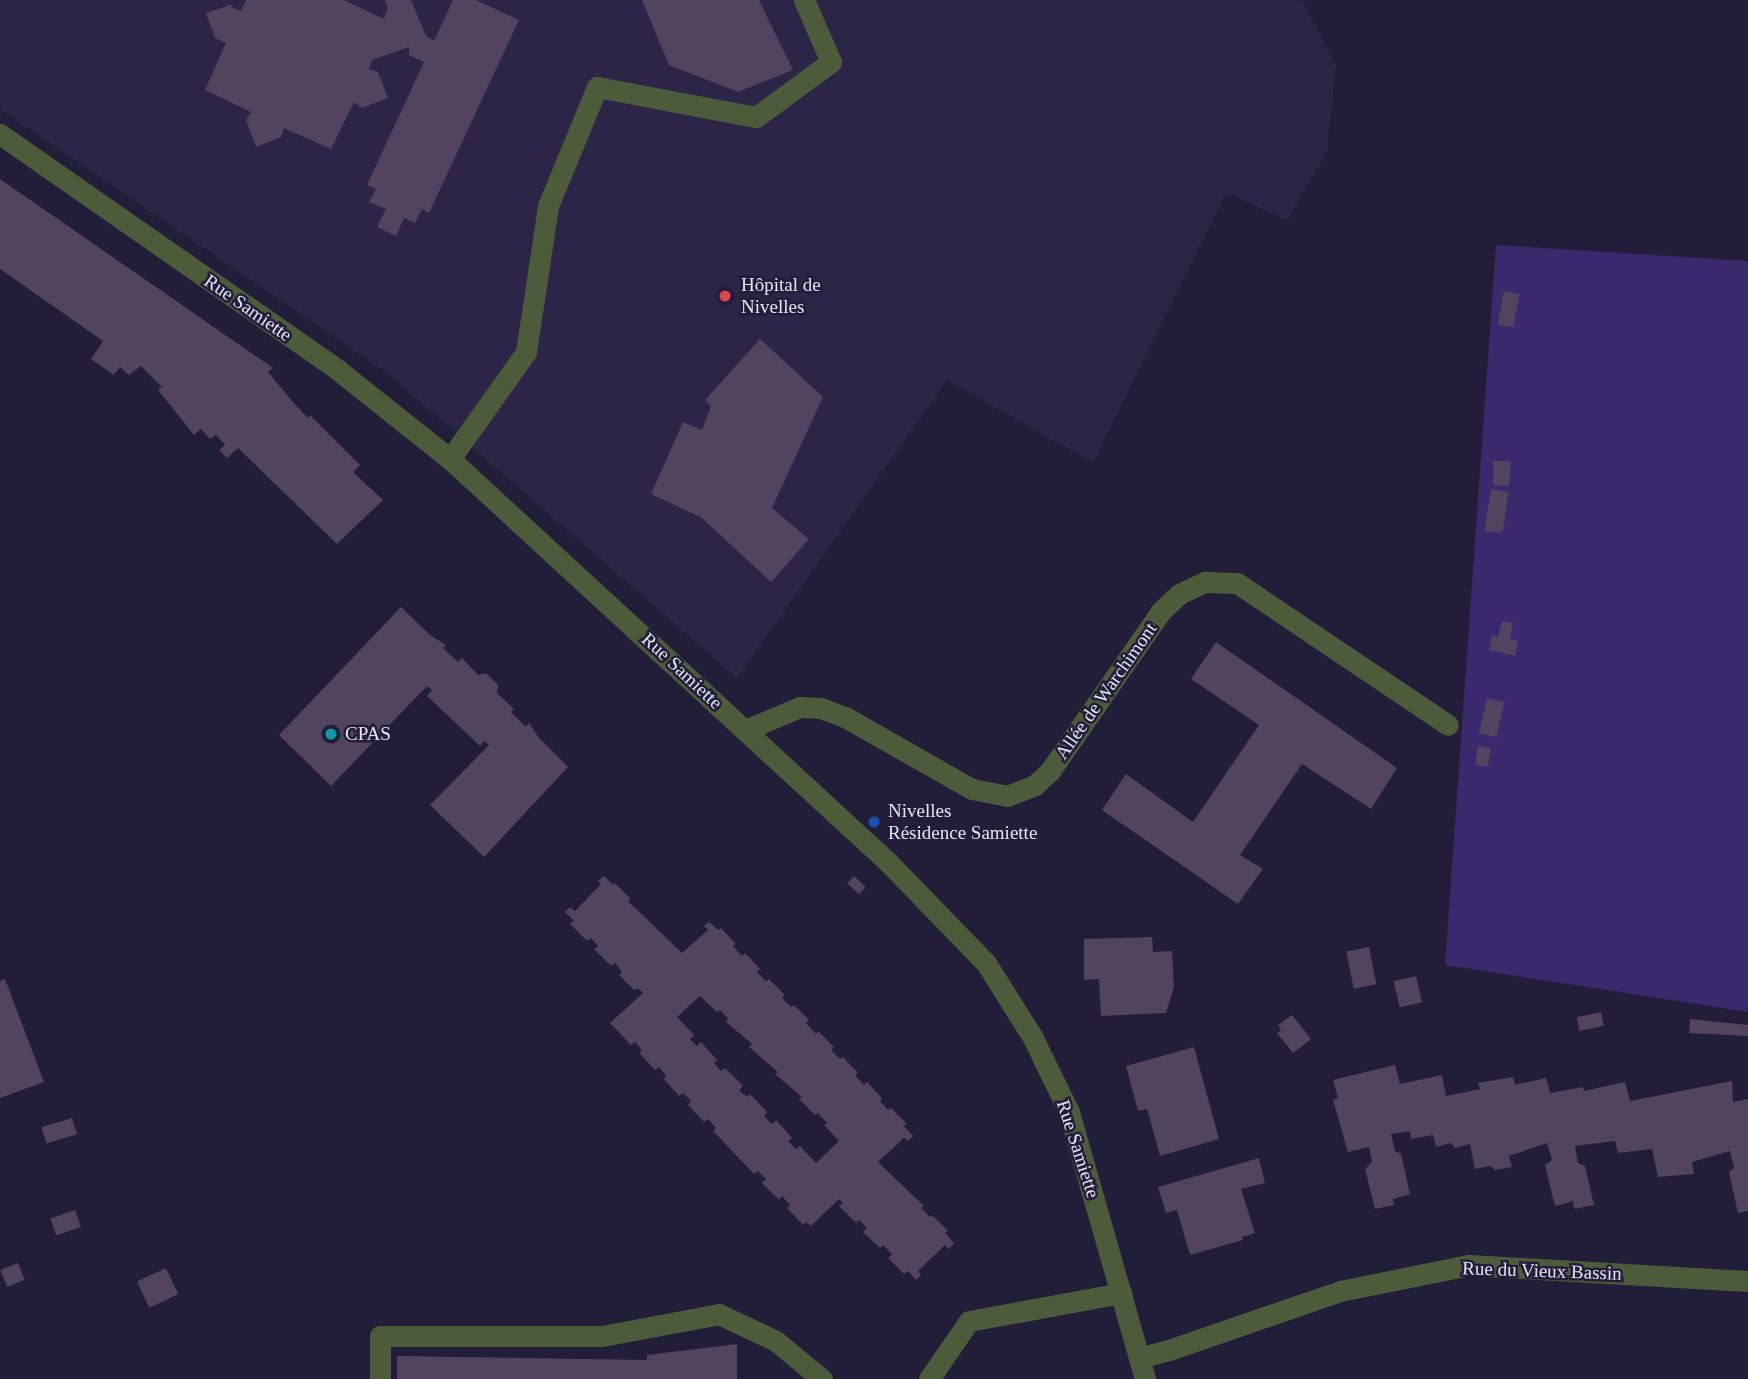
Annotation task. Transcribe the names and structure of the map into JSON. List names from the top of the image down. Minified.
{"streets":{"street":["Rue Samiette","Allée de Warchimont","Rue du Vieux Bassin"]},"crossings":[["Rue Samiette","Allée de Warchimont"],["Rue Samiette","Rue du Vieux Bassin"]],"places":["Hôpital de Nivelles","CPAS","Nivelles Résidence Samiette"]}
